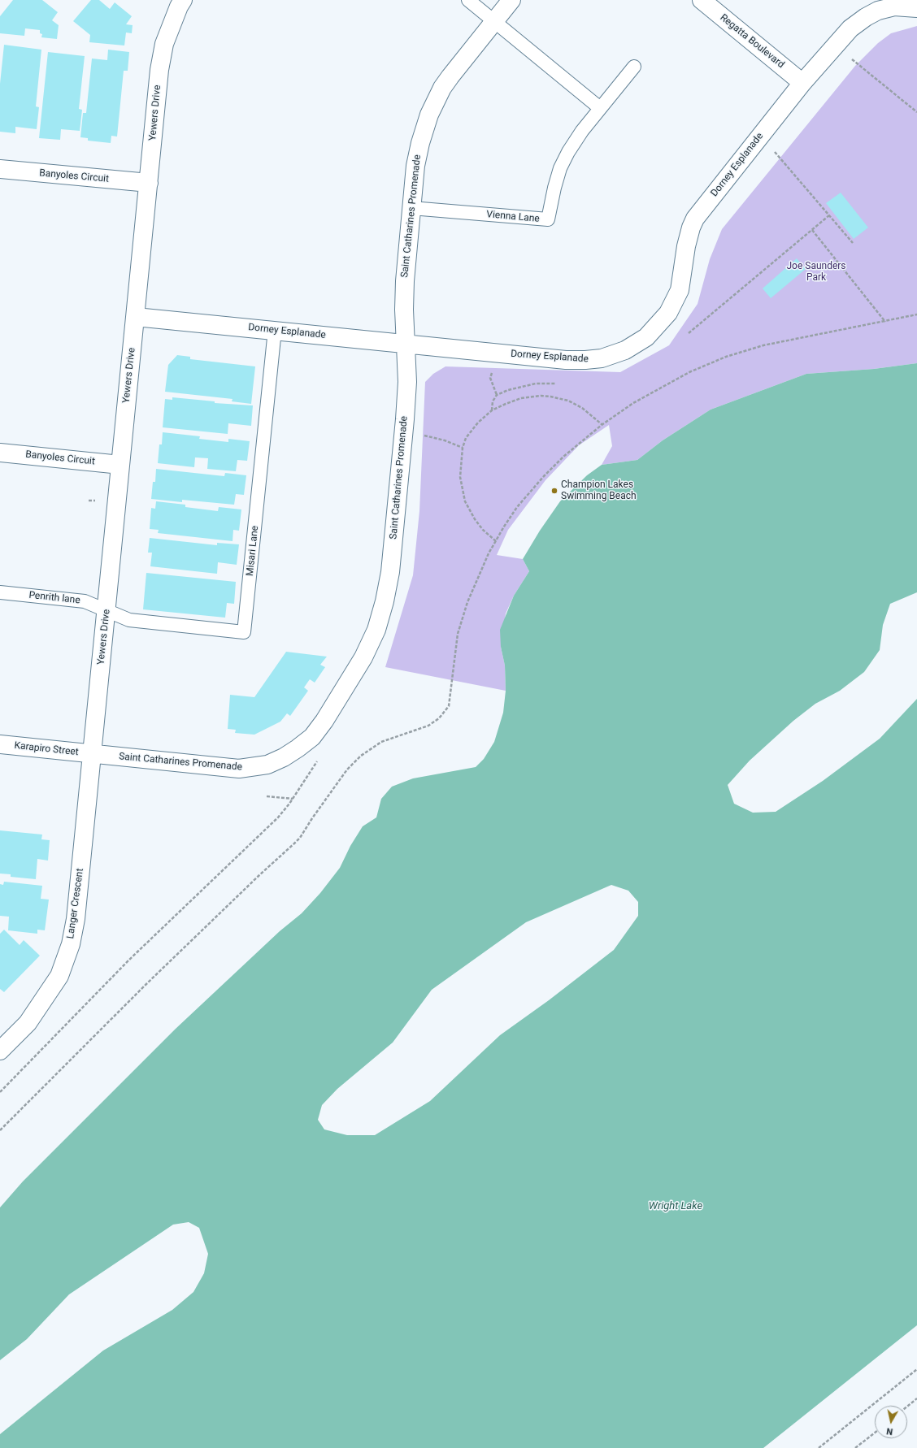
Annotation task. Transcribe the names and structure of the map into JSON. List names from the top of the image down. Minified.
{"streets":{"street":["Regatta Boulevard","Yewers Drive","Dorney Esplanade","Banyoles Circuit","Saint Catharines Promenade","Karapiro Street","Langer Crescent"],"lane":["Vienna Lane","Misari Lane","Penrith lane"]},"crossings":[["Regatta Boulevard","Dorney Esplanade"],["Yewers Drive","Dorney Esplanade"],["Yewers Drive","Banyoles Circuit"],["Yewers Drive","Saint Catharines Promenade"],["Yewers Drive","Misari Lane"],["Yewers Drive","Penrith lane"],["Yewers Drive","Karapiro Street"],["Yewers Drive","Langer Crescent"],["Dorney Esplanade","Saint Catharines Promenade"],["Dorney Esplanade","Misari Lane"],["Saint Catharines Promenade","Vienna Lane"],["Saint Catharines Promenade","Karapiro Street"],["Saint Catharines Promenade","Langer Crescent"],["Misari Lane","Penrith lane"],["Karapiro Street","Langer Crescent"]],"water":["Wright Lake"],"parks":["Joe Saunders Park"],"places":["Champion Lakes Swimming Beach"],"north":"bottom"}
